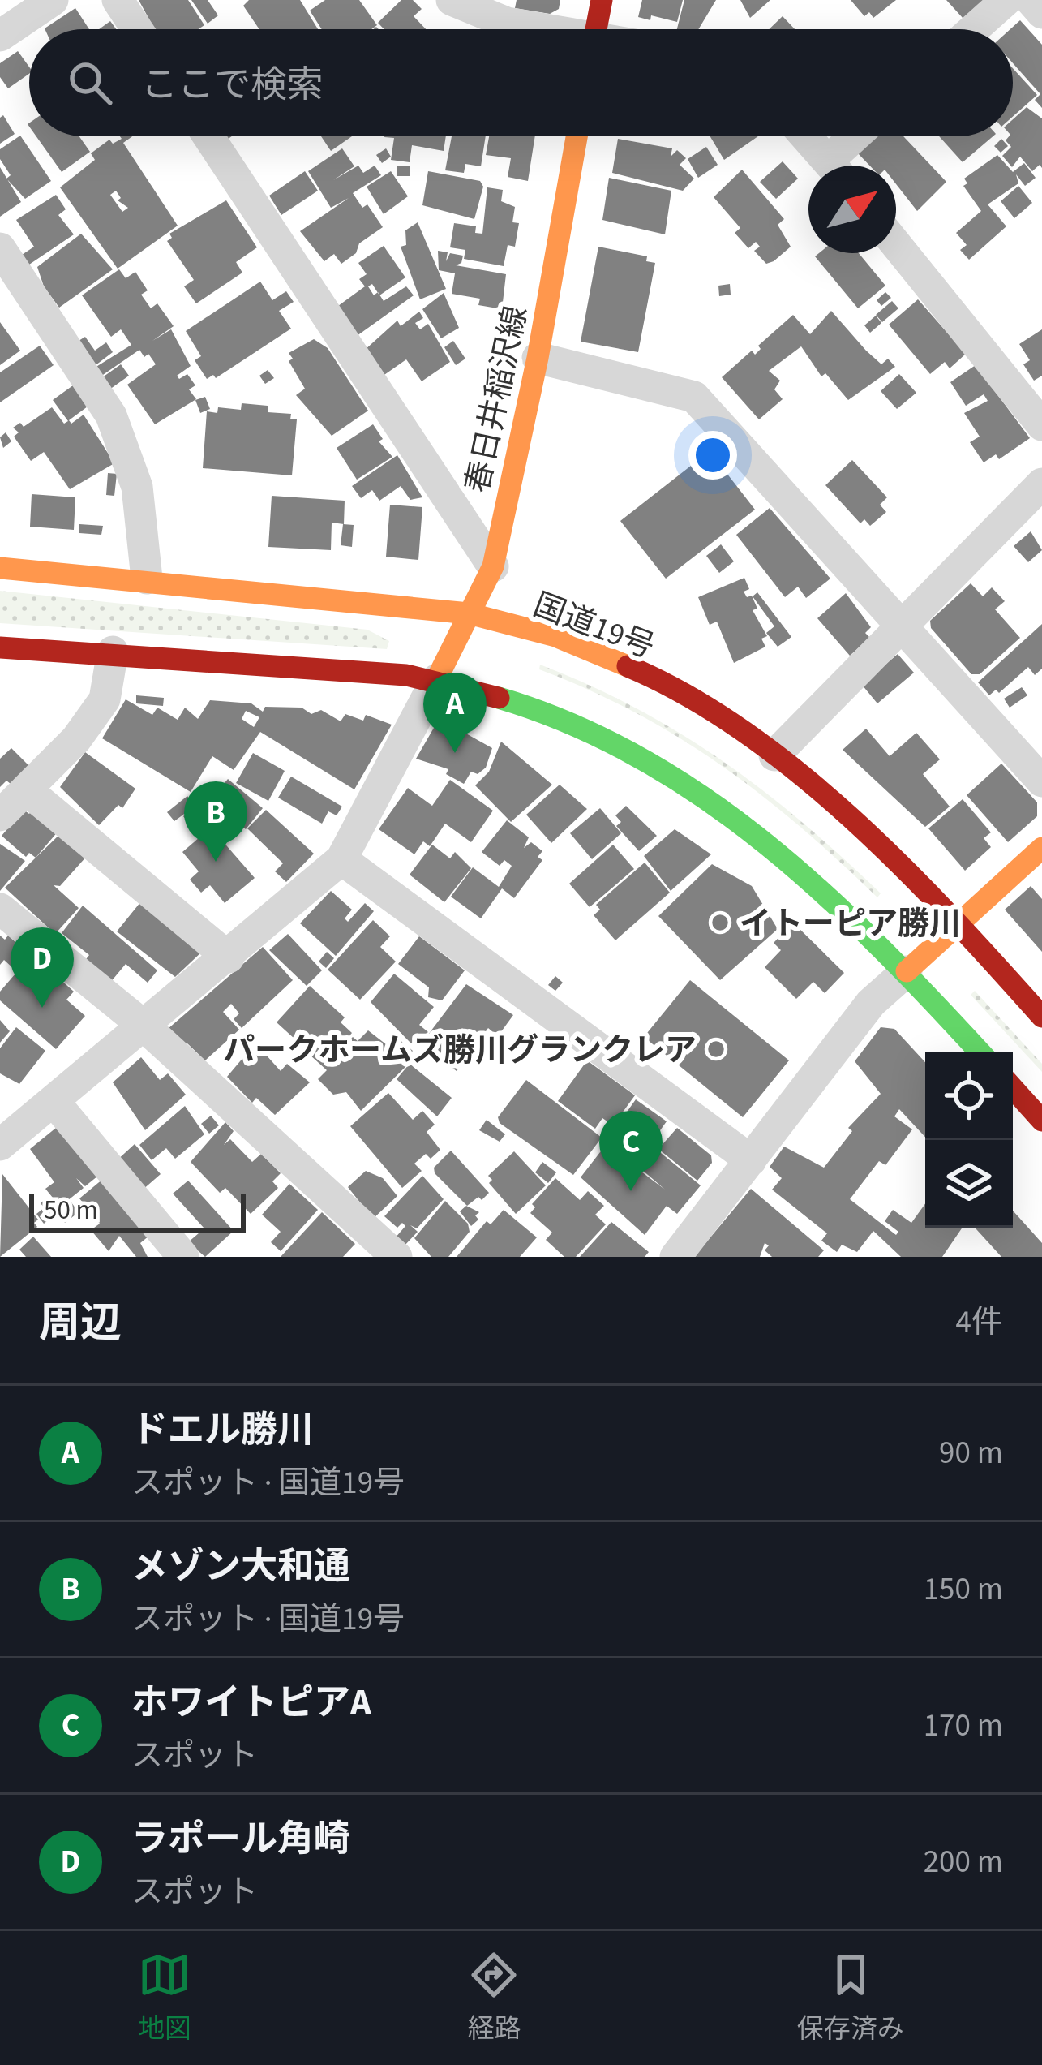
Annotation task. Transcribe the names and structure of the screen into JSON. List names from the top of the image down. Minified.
{"streets":{"main road":["春日井稲沢線","国道19号"]},"crossings":[["春日井稲沢線","国道19号"]],"places":["イトーピア勝川","パークホームズ勝川グランクレア"],"scale_bar":"50 m","north":"top right","page":{"search":"ここで検索","pins":["A","B","D","C"],"scale":"50 m","heading":["周辺","4件"],"list":[{"mark":"A","name":"ドエル勝川","note":"スポット · 国道19号","value":"90 m"},{"mark":"B","name":"メゾン大和通","note":"スポット · 国道19号","value":"150 m"},{"mark":"C","name":"ホワイトピアA","note":"スポット","value":"170 m"},{"mark":"D","name":"ラポール角崎","note":"スポット","value":"200 m"}],"nav":["地図","経路","保存済み"]}}
